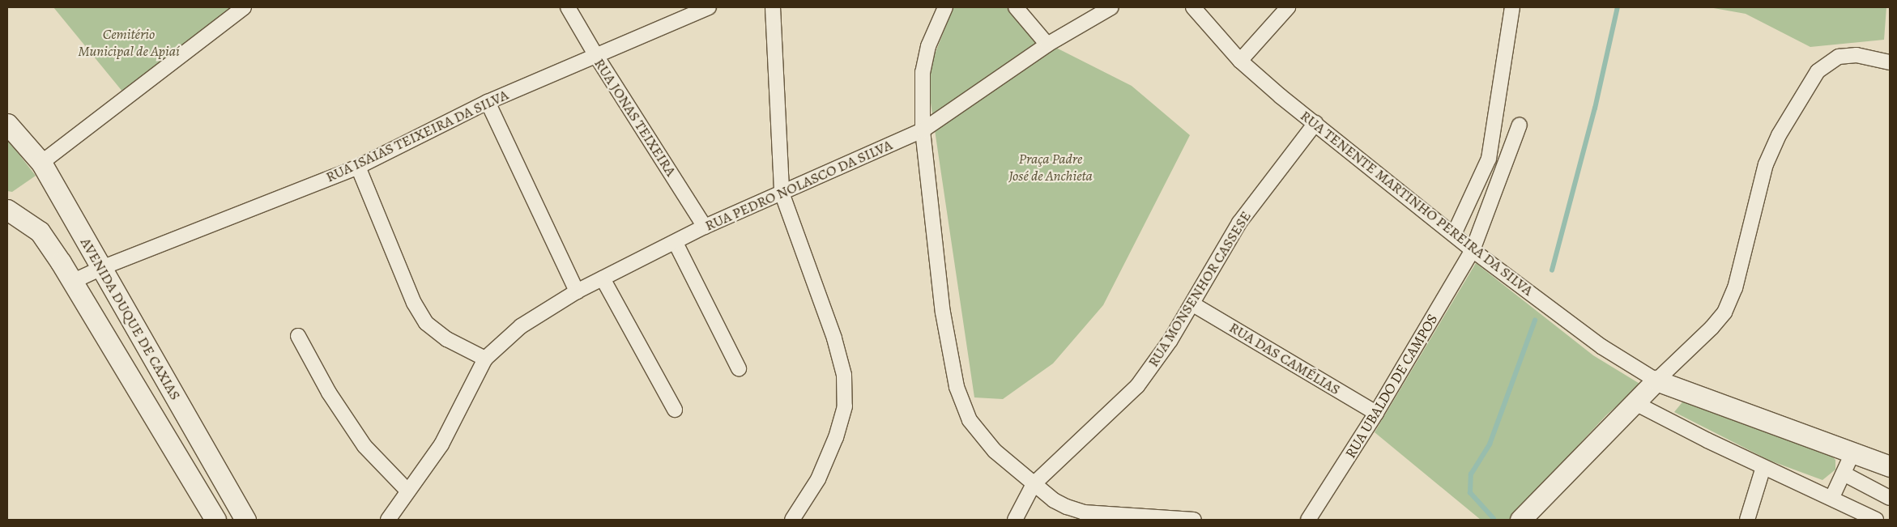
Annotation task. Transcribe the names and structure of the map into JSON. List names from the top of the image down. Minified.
{"streets":{"main road":["AVENIDA DUQUE DE CAXIAS"],"street":["RUA JONAS TEIXEIRA","RUA ISAIAS TEIXEIRA DA SILVA","RUA PEDRO NOLASCO DA SILVA","RUA TENENTE MARTINHO PEREIRA DA SILVA","RUA MONSENHOR CASSESE","RUA DAS CAMÉLIAS","RUA UBALDO DE CAMPOS"]},"crossings":[["RUA JONAS TEIXEIRA","RUA ISAIAS TEIXEIRA DA SILVA"],["RUA JONAS TEIXEIRA","RUA PEDRO NOLASCO DA SILVA"],["RUA ISAIAS TEIXEIRA DA SILVA","AVENIDA DUQUE DE CAXIAS"],["RUA TENENTE MARTINHO PEREIRA DA SILVA","RUA MONSENHOR CASSESE"],["RUA TENENTE MARTINHO PEREIRA DA SILVA","RUA UBALDO DE CAMPOS"],["RUA MONSENHOR CASSESE","RUA DAS CAMÉLIAS"],["RUA DAS CAMÉLIAS","RUA UBALDO DE CAMPOS"]],"parks":["Cemitério Municipal de Apiaí","Praça Padre José de Anchieta"]}
